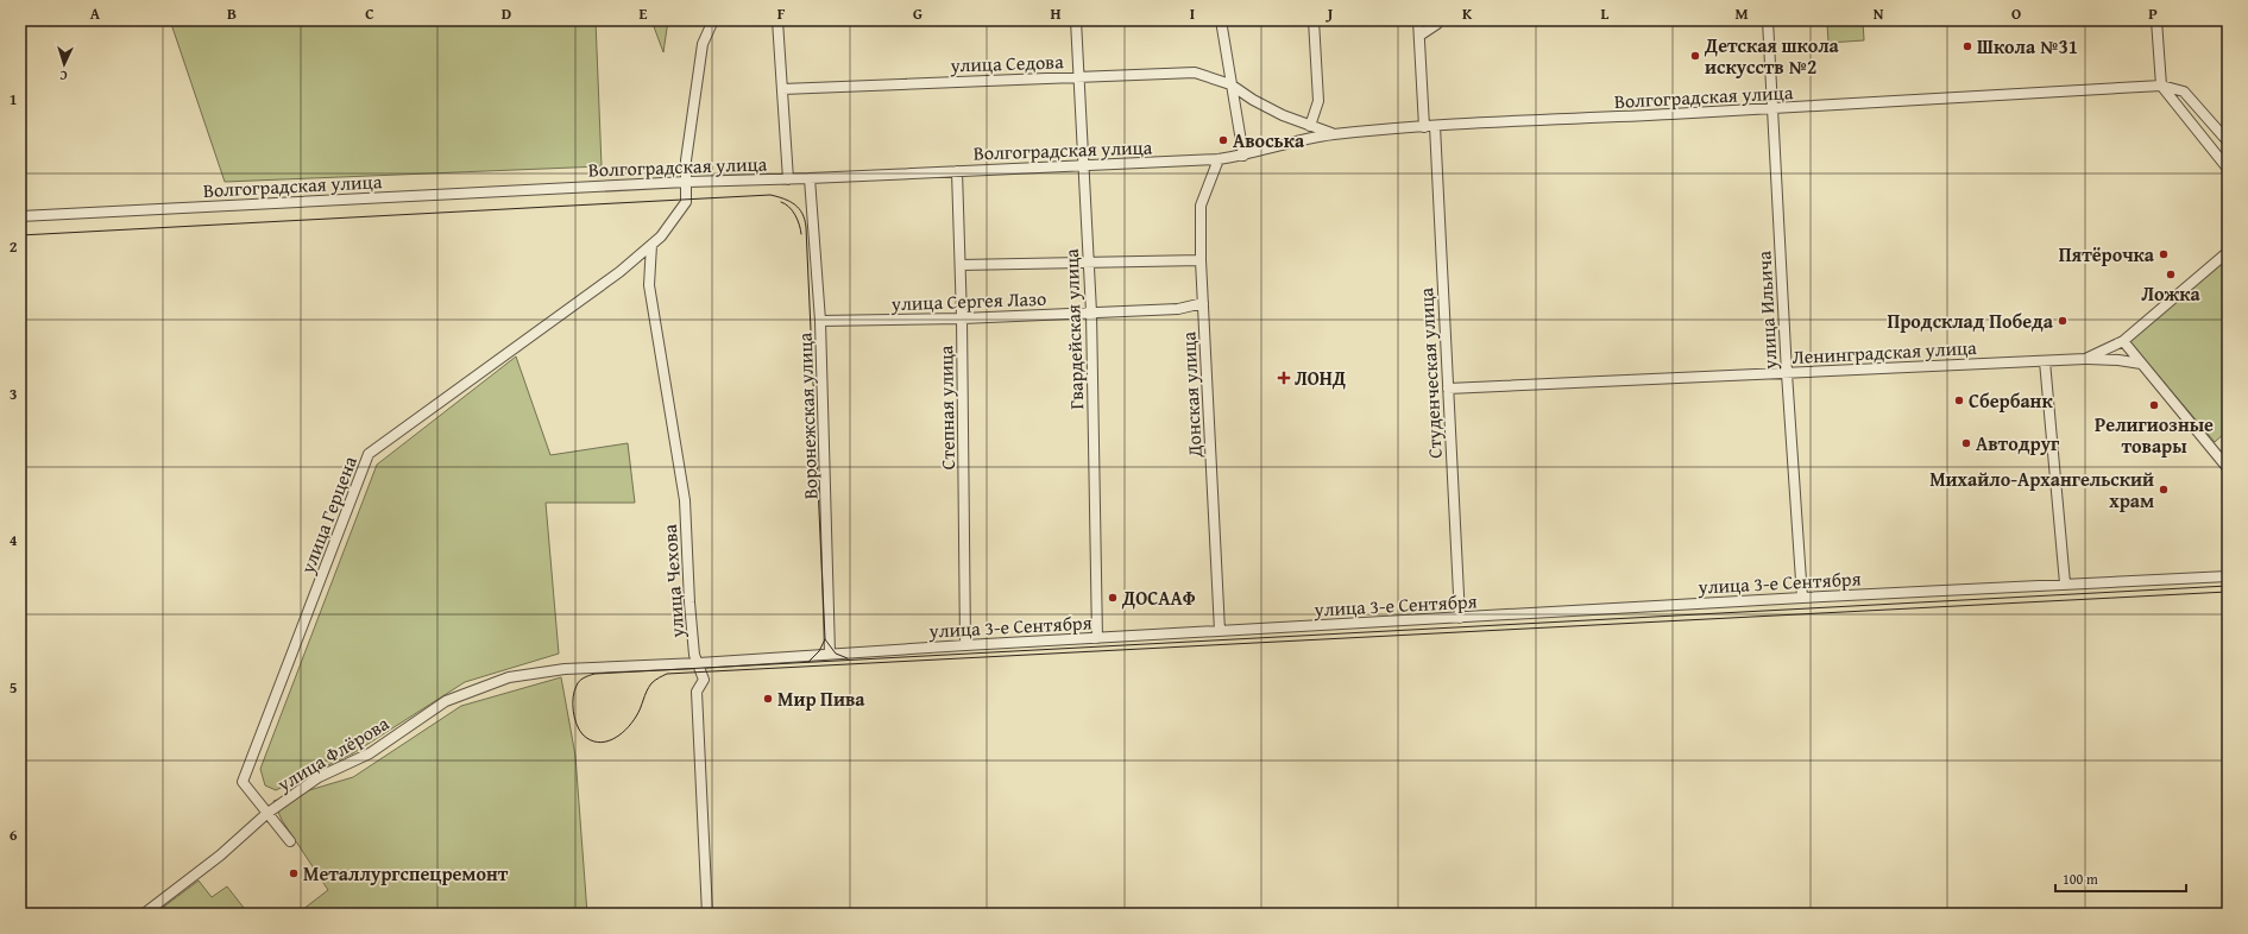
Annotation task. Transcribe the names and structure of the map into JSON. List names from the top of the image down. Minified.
{"streets":{"street":["улица Седова","Волгоградская улица","улица Сергея Лазо","улица Ильича","Гвардейская улица","Ленинградская улица","Студенческая улица","Донская улица","Степная улица","Воронежская улица","улица Герцена","улица Чехова","улица 3-е Сентября","улица Флёрова"]},"crossings":[["улица Седова","Волгоградская улица"],["улица Седова","Гвардейская улица"],["Волгоградская улица","улица Ильича"],["Волгоградская улица","Гвардейская улица"],["Волгоградская улица","Студенческая улица"],["Волгоградская улица","Донская улица"],["Волгоградская улица","Степная улица"],["Волгоградская улица","Воронежская улица"],["Волгоградская улица","улица Герцена"],["улица Сергея Лазо","Гвардейская улица"],["улица Сергея Лазо","Донская улица"],["улица Сергея Лазо","Степная улица"],["улица Сергея Лазо","Воронежская улица"],["улица Ильича","Ленинградская улица"],["улица Ильича","улица 3-е Сентября"],["Гвардейская улица","улица 3-е Сентября"],["Ленинградская улица","Студенческая улица"],["Студенческая улица","улица 3-е Сентября"],["Донская улица","улица 3-е Сентября"],["Степная улица","улица 3-е Сентября"],["Воронежская улица","улица 3-е Сентября"],["улица Герцена","улица Чехова"],["улица Герцена","улица Флёрова"],["улица Чехова","улица 3-е Сентября"],["улица 3-е Сентября","улица Флёрова"]],"places":{"other":["Школа №31","Детская школа искусств №2","Авоська","Пятёрочка","Ложка","Продсклад Победа","Сбербанк","Религиозные товары","Автодруг","Михайло-Архангельский храм","ДОСААФ","Мир Пива","Металлургспецремонт"],"health":["ЛОНД"]},"scale_bar":"100 m","north":"bottom","grid":{"columns":["A","B","C","D","E","F","G","H","I","J","K","L","M","N","O","P"],"rows":["1","2","3","4","5","6"]}}
